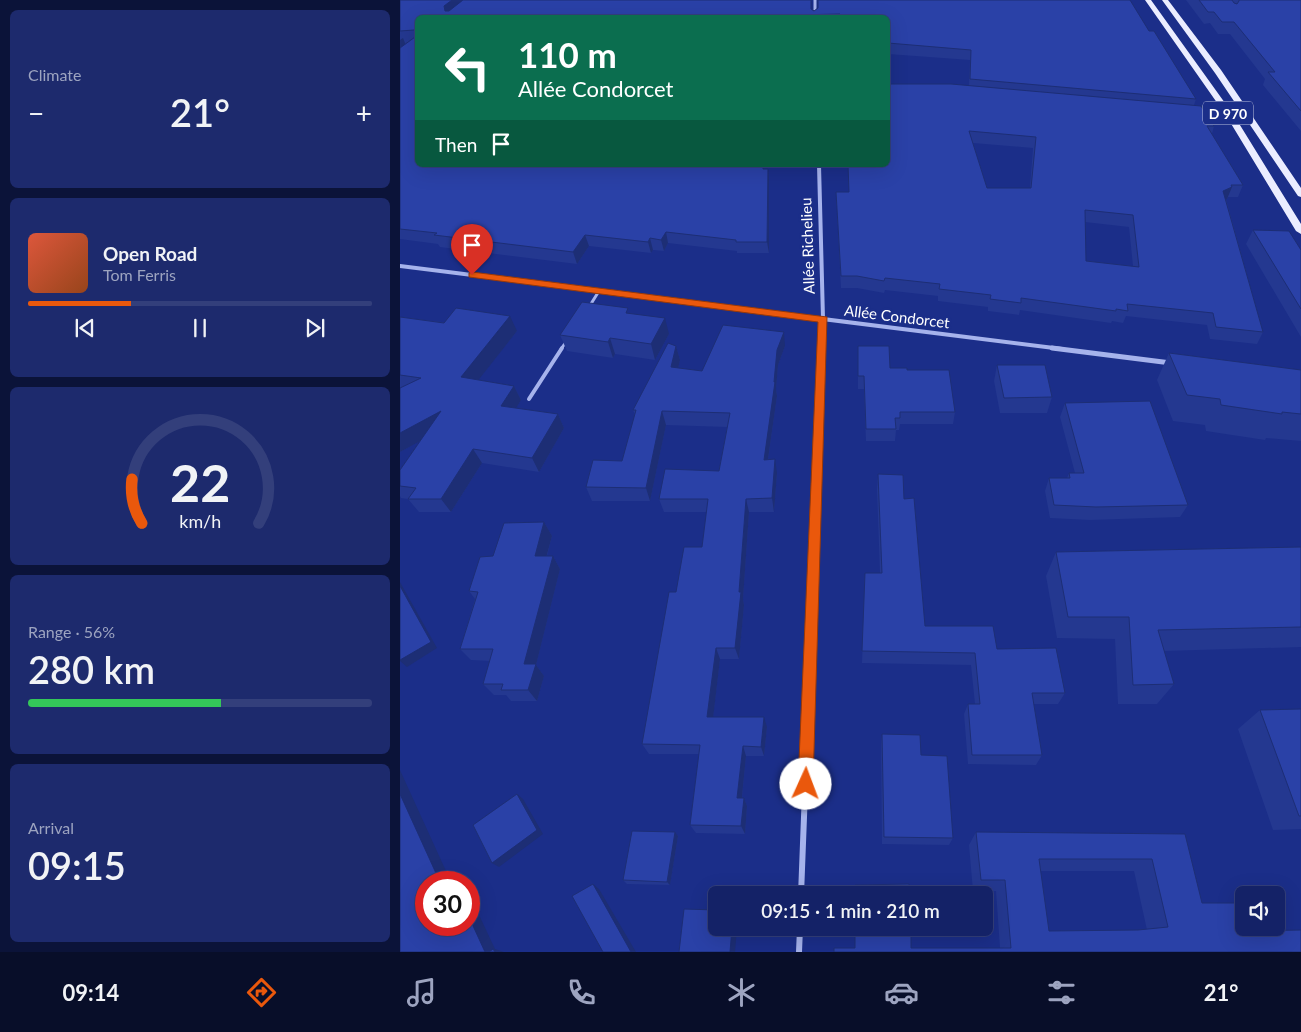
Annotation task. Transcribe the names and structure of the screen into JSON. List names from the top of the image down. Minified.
{"streets":{"main road":["D 970"],"street":["Allée Richelieu","Allée Condorcet"]},"crossings":[["Allée Richelieu","Allée Condorcet"]],"page":{"tile":["Climate",["Range · 56%","280 km"],["Arrival","09:15"]],"turn":["110 m","Allée Condorcet"],"heat":["−","21°","+"],"then":"Then","song":["Open Road","Tom Ferris"],"limit":"30","trip":"09:15 · 1 min · 210 m","tabs":["09:14","21°"],"gauge":["22","km/h"]}}
